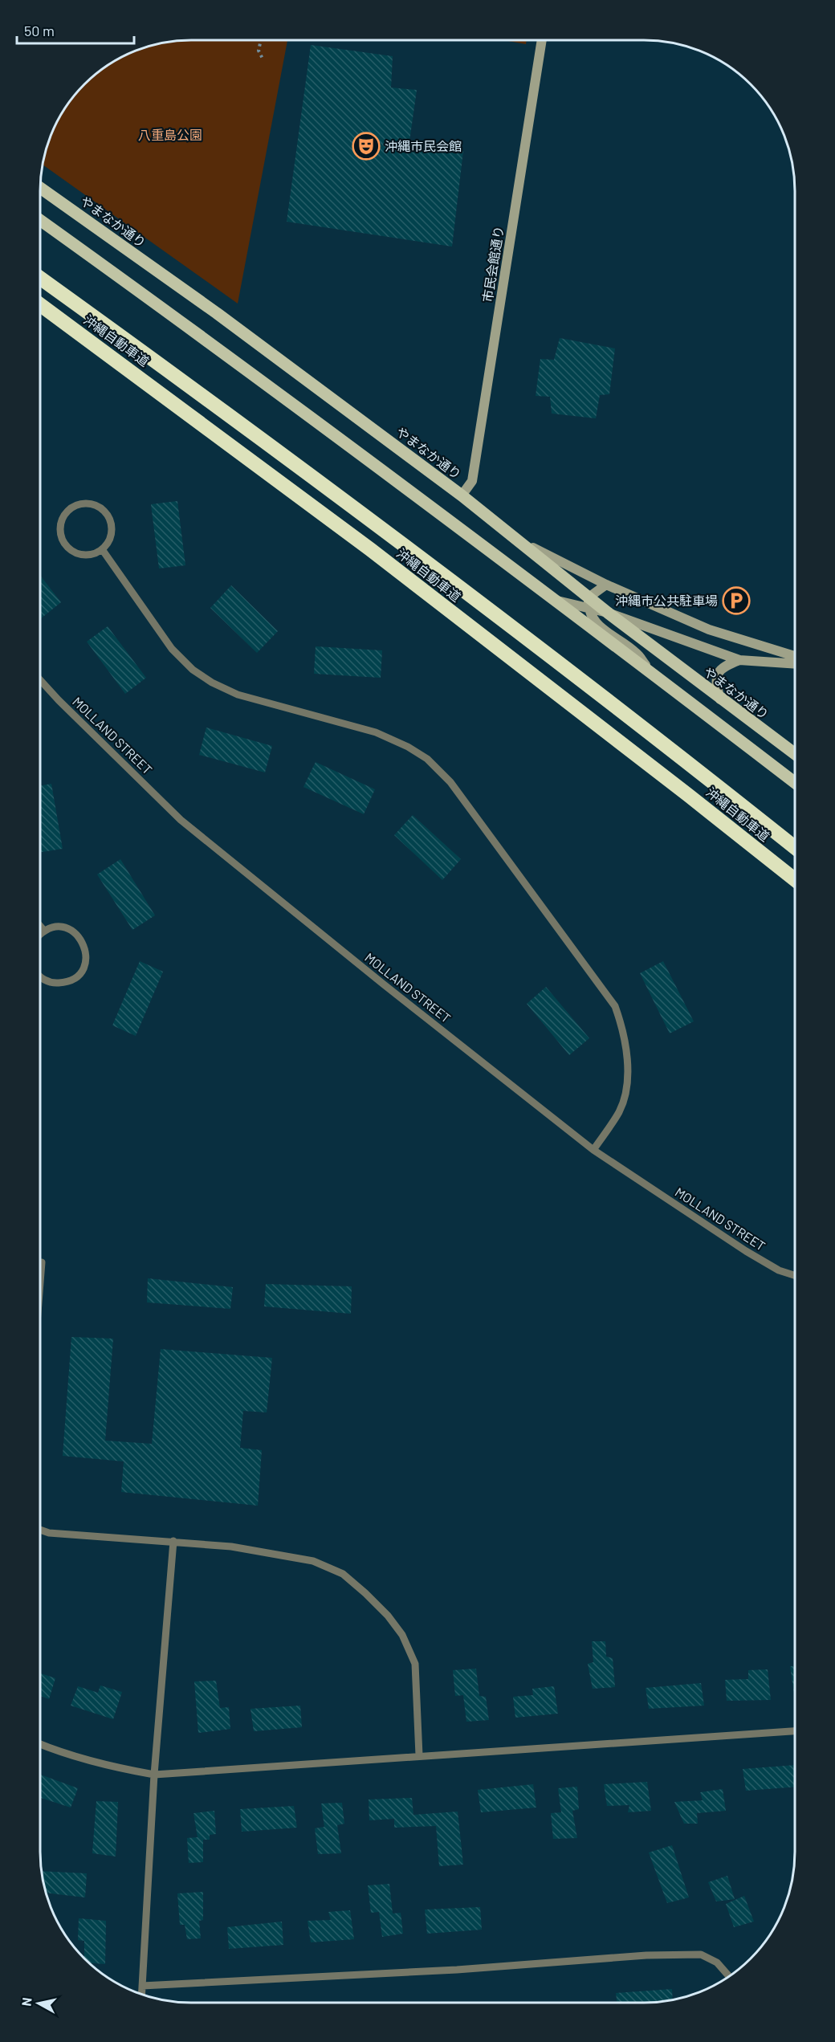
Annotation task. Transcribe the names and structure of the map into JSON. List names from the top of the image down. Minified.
{"streets":{"highway":["沖縄自動車道"],"main road":["やまなか通り"],"street":["市民会館通り"],"lane":["MOLLAND STREET"]},"crossings":[["やまなか通り","市民会館通り"]],"parks":["八重島公園"],"places":{"theatre":["沖縄市民会館"],"parking":["沖縄市公共駐車場"]},"scale_bar":"50 m","north":"left"}
